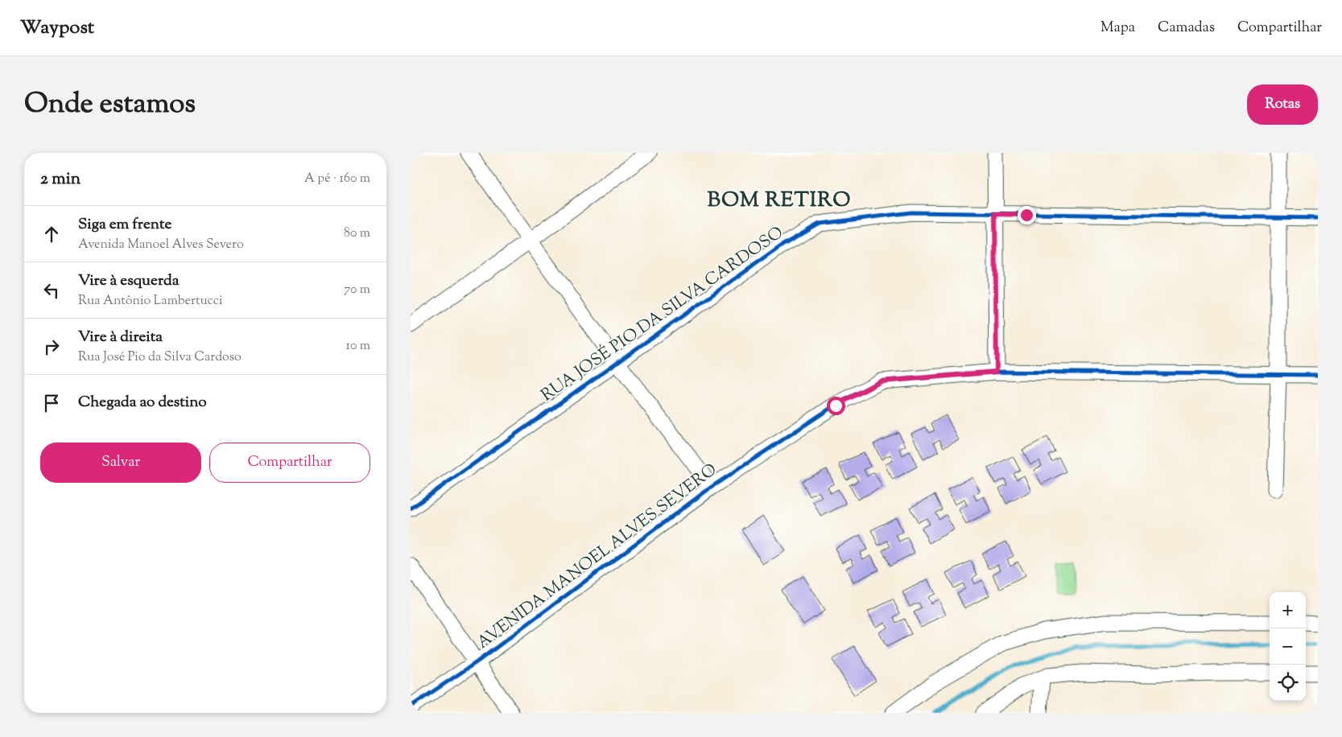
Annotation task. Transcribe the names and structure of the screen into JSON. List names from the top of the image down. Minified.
{"streets":{"street":["RUA JOSÉ PIO DA SILVA CARDOSO","AVENIDA MANOEL ALVES SEVERO"]},"districts":["BOM RETIRO"],"page":{"header":"Waypost","nav":["Mapa","Camadas","Compartilhar"],"title":"Onde estamos","buttons":["Rotas",["Salvar","Compartilhar"]],"heading":["2 min","A pé · 160 m"],"list":[["Siga em frente","Avenida Manoel Alves Severo","80 m"],["Vire à esquerda","Rua Antônio Lambertucci","70 m"],["Vire à direita","Rua José Pio da Silva Cardoso","10 m"],"Chegada ao destino"],"map_buttons":["+","−"]}}
